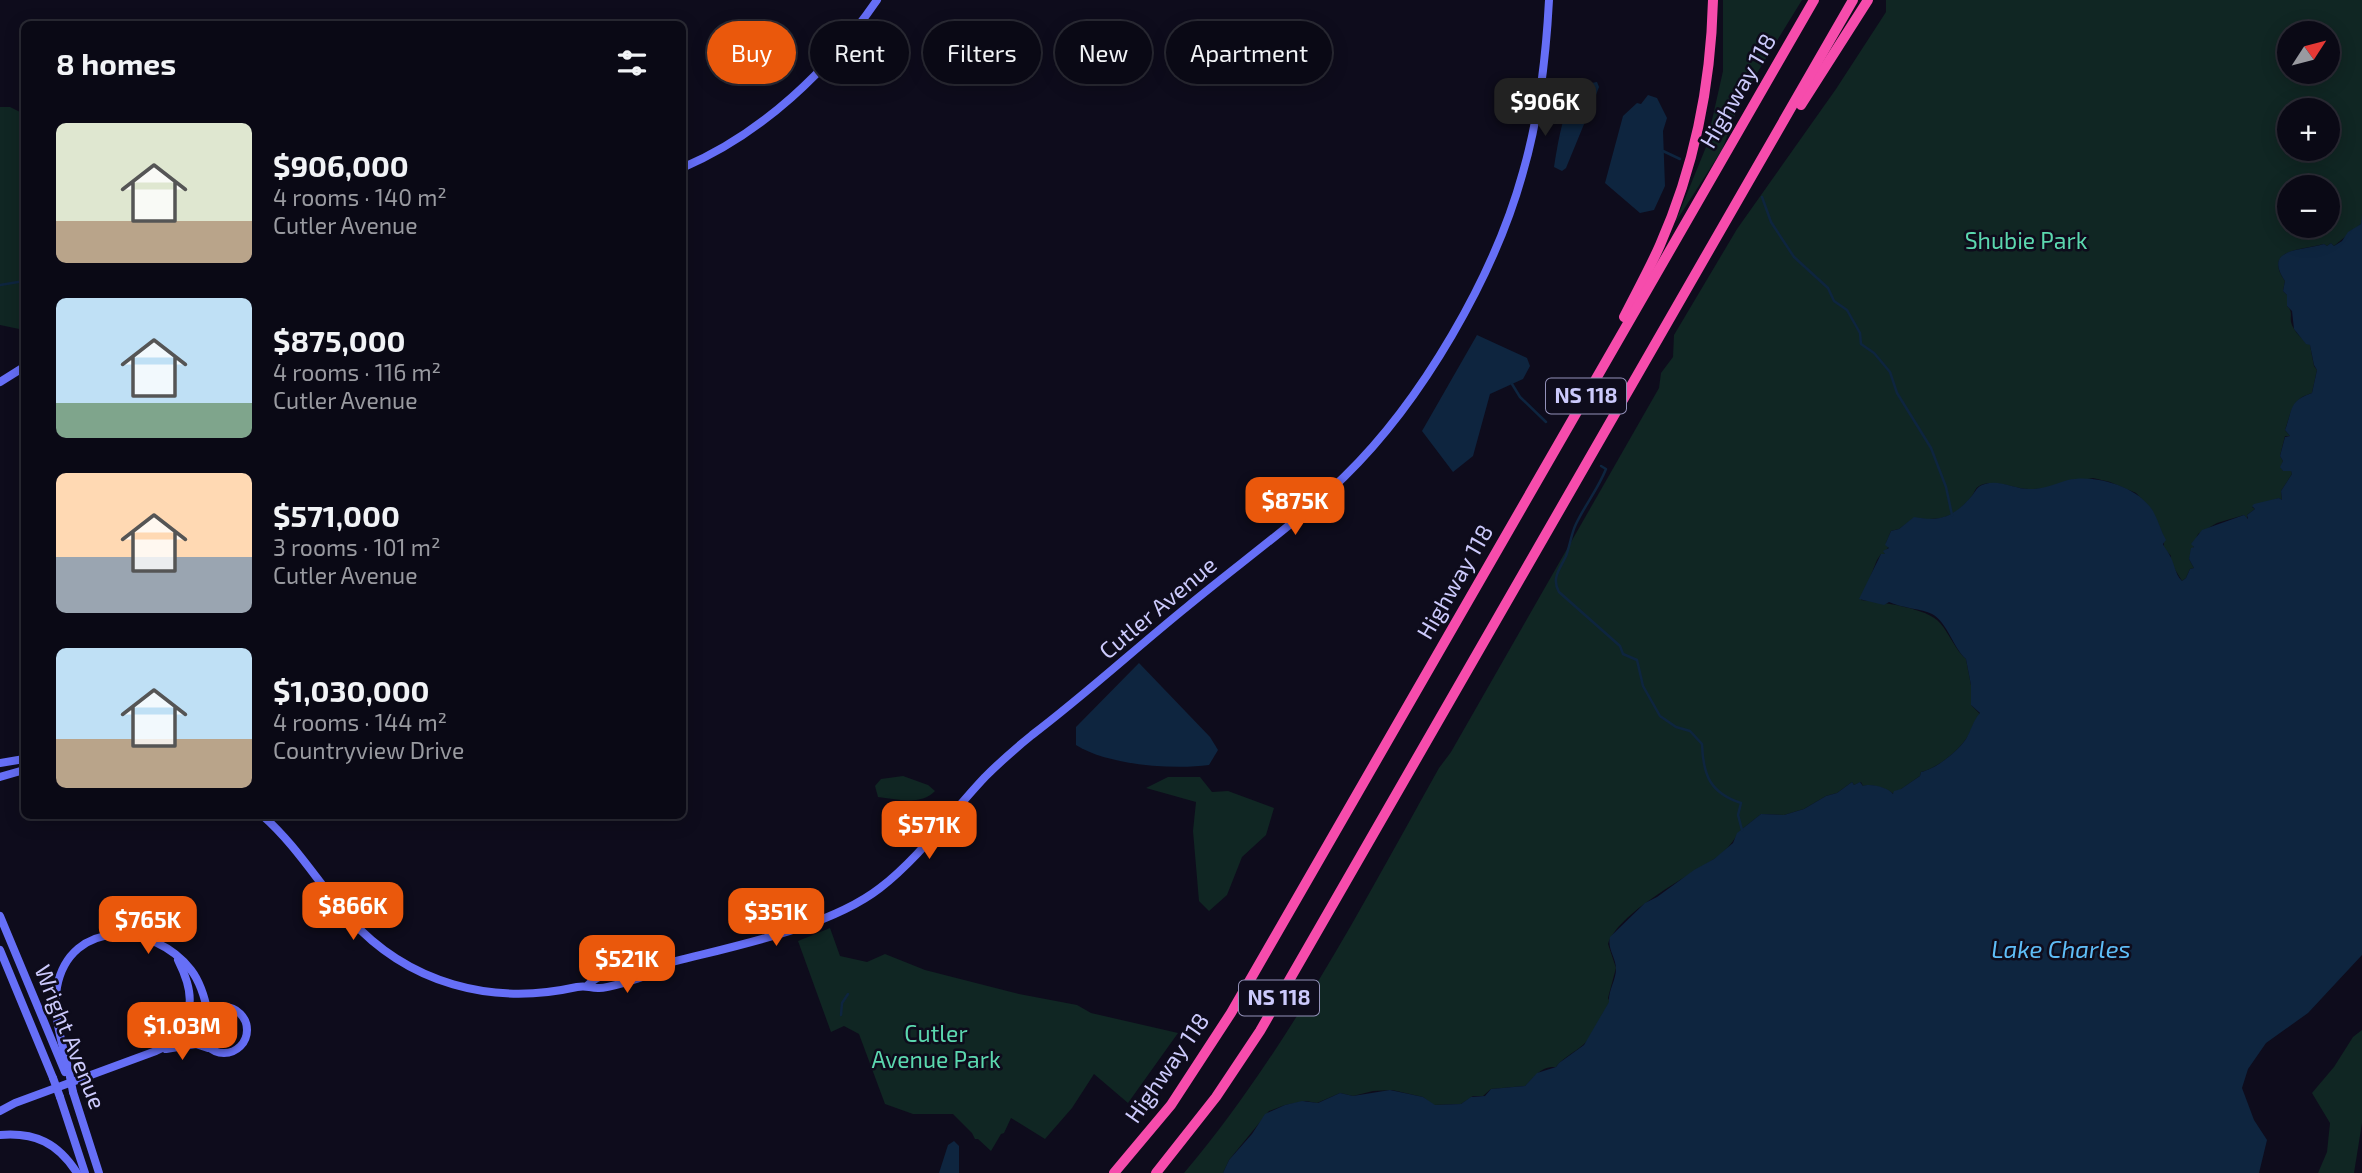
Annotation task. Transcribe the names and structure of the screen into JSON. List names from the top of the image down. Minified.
{"streets":{"highway":["Highway 118","NS 118"],"street":["Cutler Avenue","Wright Avenue"]},"water":["Lake Charles"],"parks":["Shubie Park","Cutler Avenue Park"],"north":"top right","page":{"map_buttons":["+","−"],"chip":["Buy","Rent","Filters","New","Apartment"],"heading":"8 homes","price":["$906K","$875K","$571K","$866K","$351K","$765K","$521K","$1.03M"],"list":[{"name":"$906,000","note":"4 rooms · 140 m² · Cutler Avenue"},{"name":"$875,000","note":"4 rooms · 116 m² · Cutler Avenue"},{"name":"$571,000","note":"3 rooms · 101 m² · Cutler Avenue"},{"name":"$1,030,000","note":"4 rooms · 144 m² · Countryview Drive"}]}}
